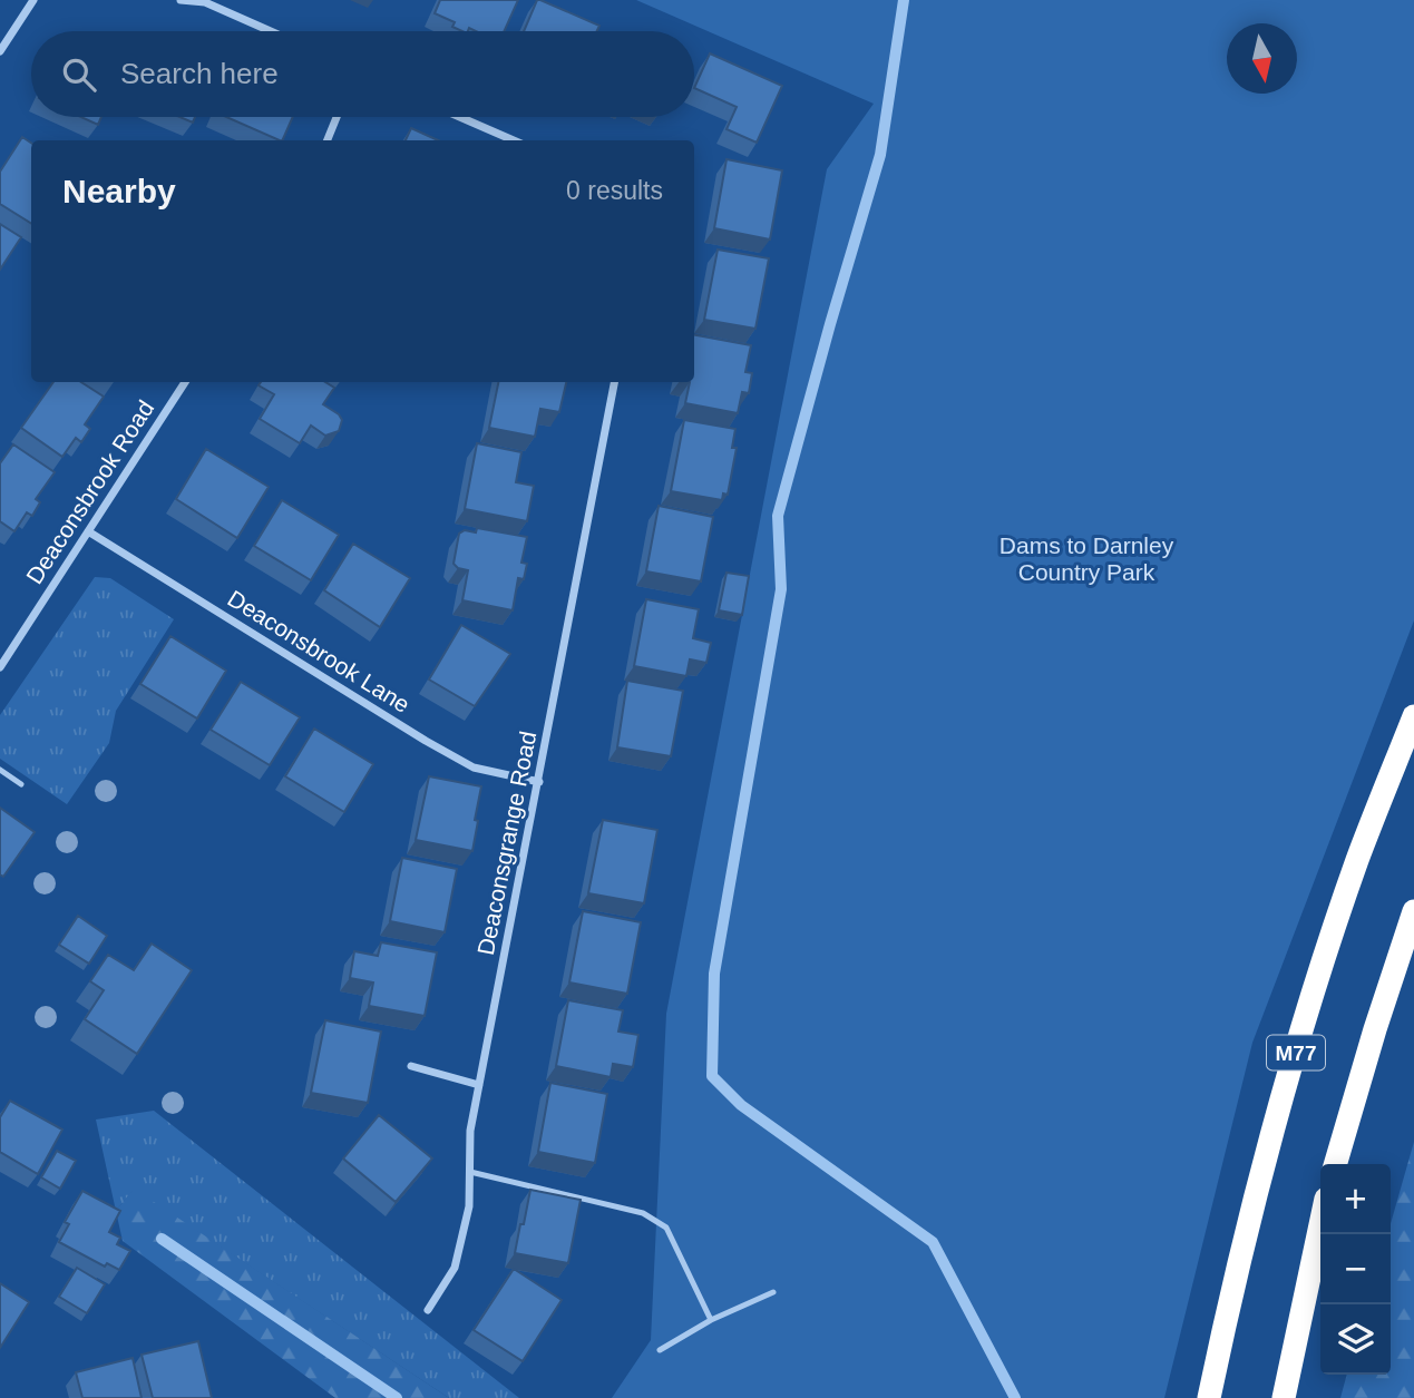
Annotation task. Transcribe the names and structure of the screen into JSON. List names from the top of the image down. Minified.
{"streets":{"highway":["M77"],"street":["Deaconsbrook Road","Deaconsbrook Lane","Deaconsgrange Road"]},"crossings":[["Deaconsbrook Road","Deaconsbrook Lane"],["Deaconsbrook Lane","Deaconsgrange Road"]],"parks":["Dams to Darnley Country Park"],"north":"bottom","page":{"search":"Search here","heading":["Nearby","0 results"],"map_buttons":["+","−"]}}
